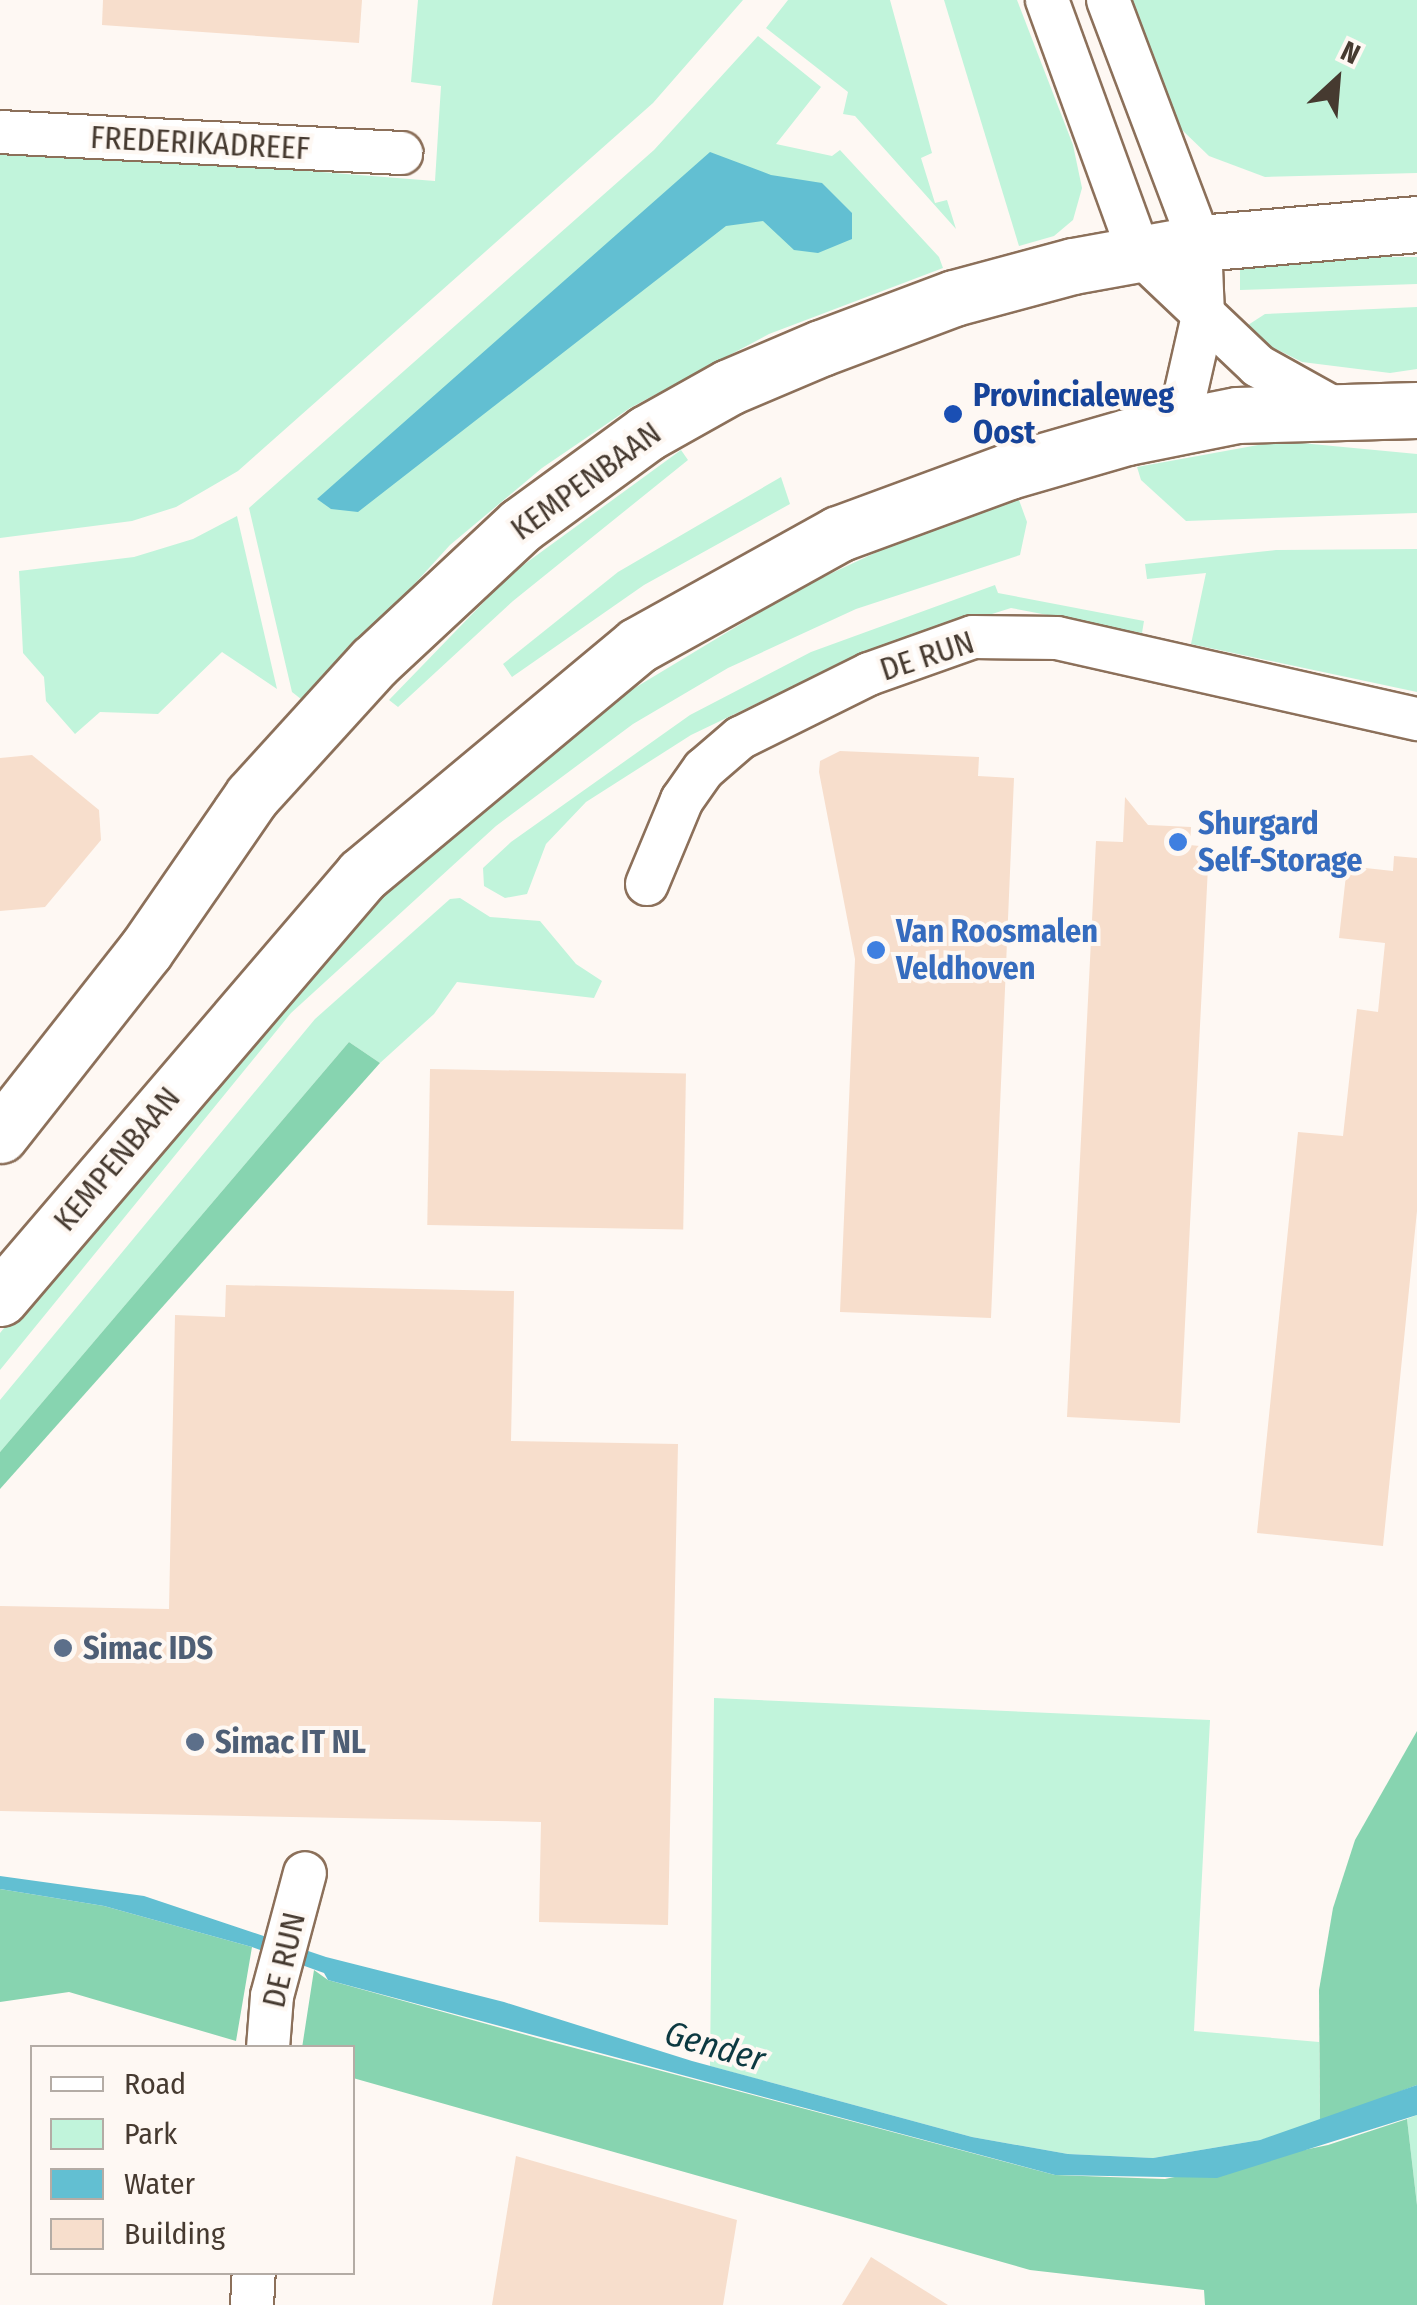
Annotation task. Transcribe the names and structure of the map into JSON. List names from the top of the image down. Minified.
{"streets":{"main road":["KEMPENBAAN"],"street":["FREDERIKADREEF","DE RUN"]},"water":["Gender"],"places":["Provincialeweg Oost","Shurgard Self-Storage","Van Roosmalen Veldhoven","Simac IDS","Simac IT NL"],"legend":["Road","Park","Water","Building"],"north":"top right"}
